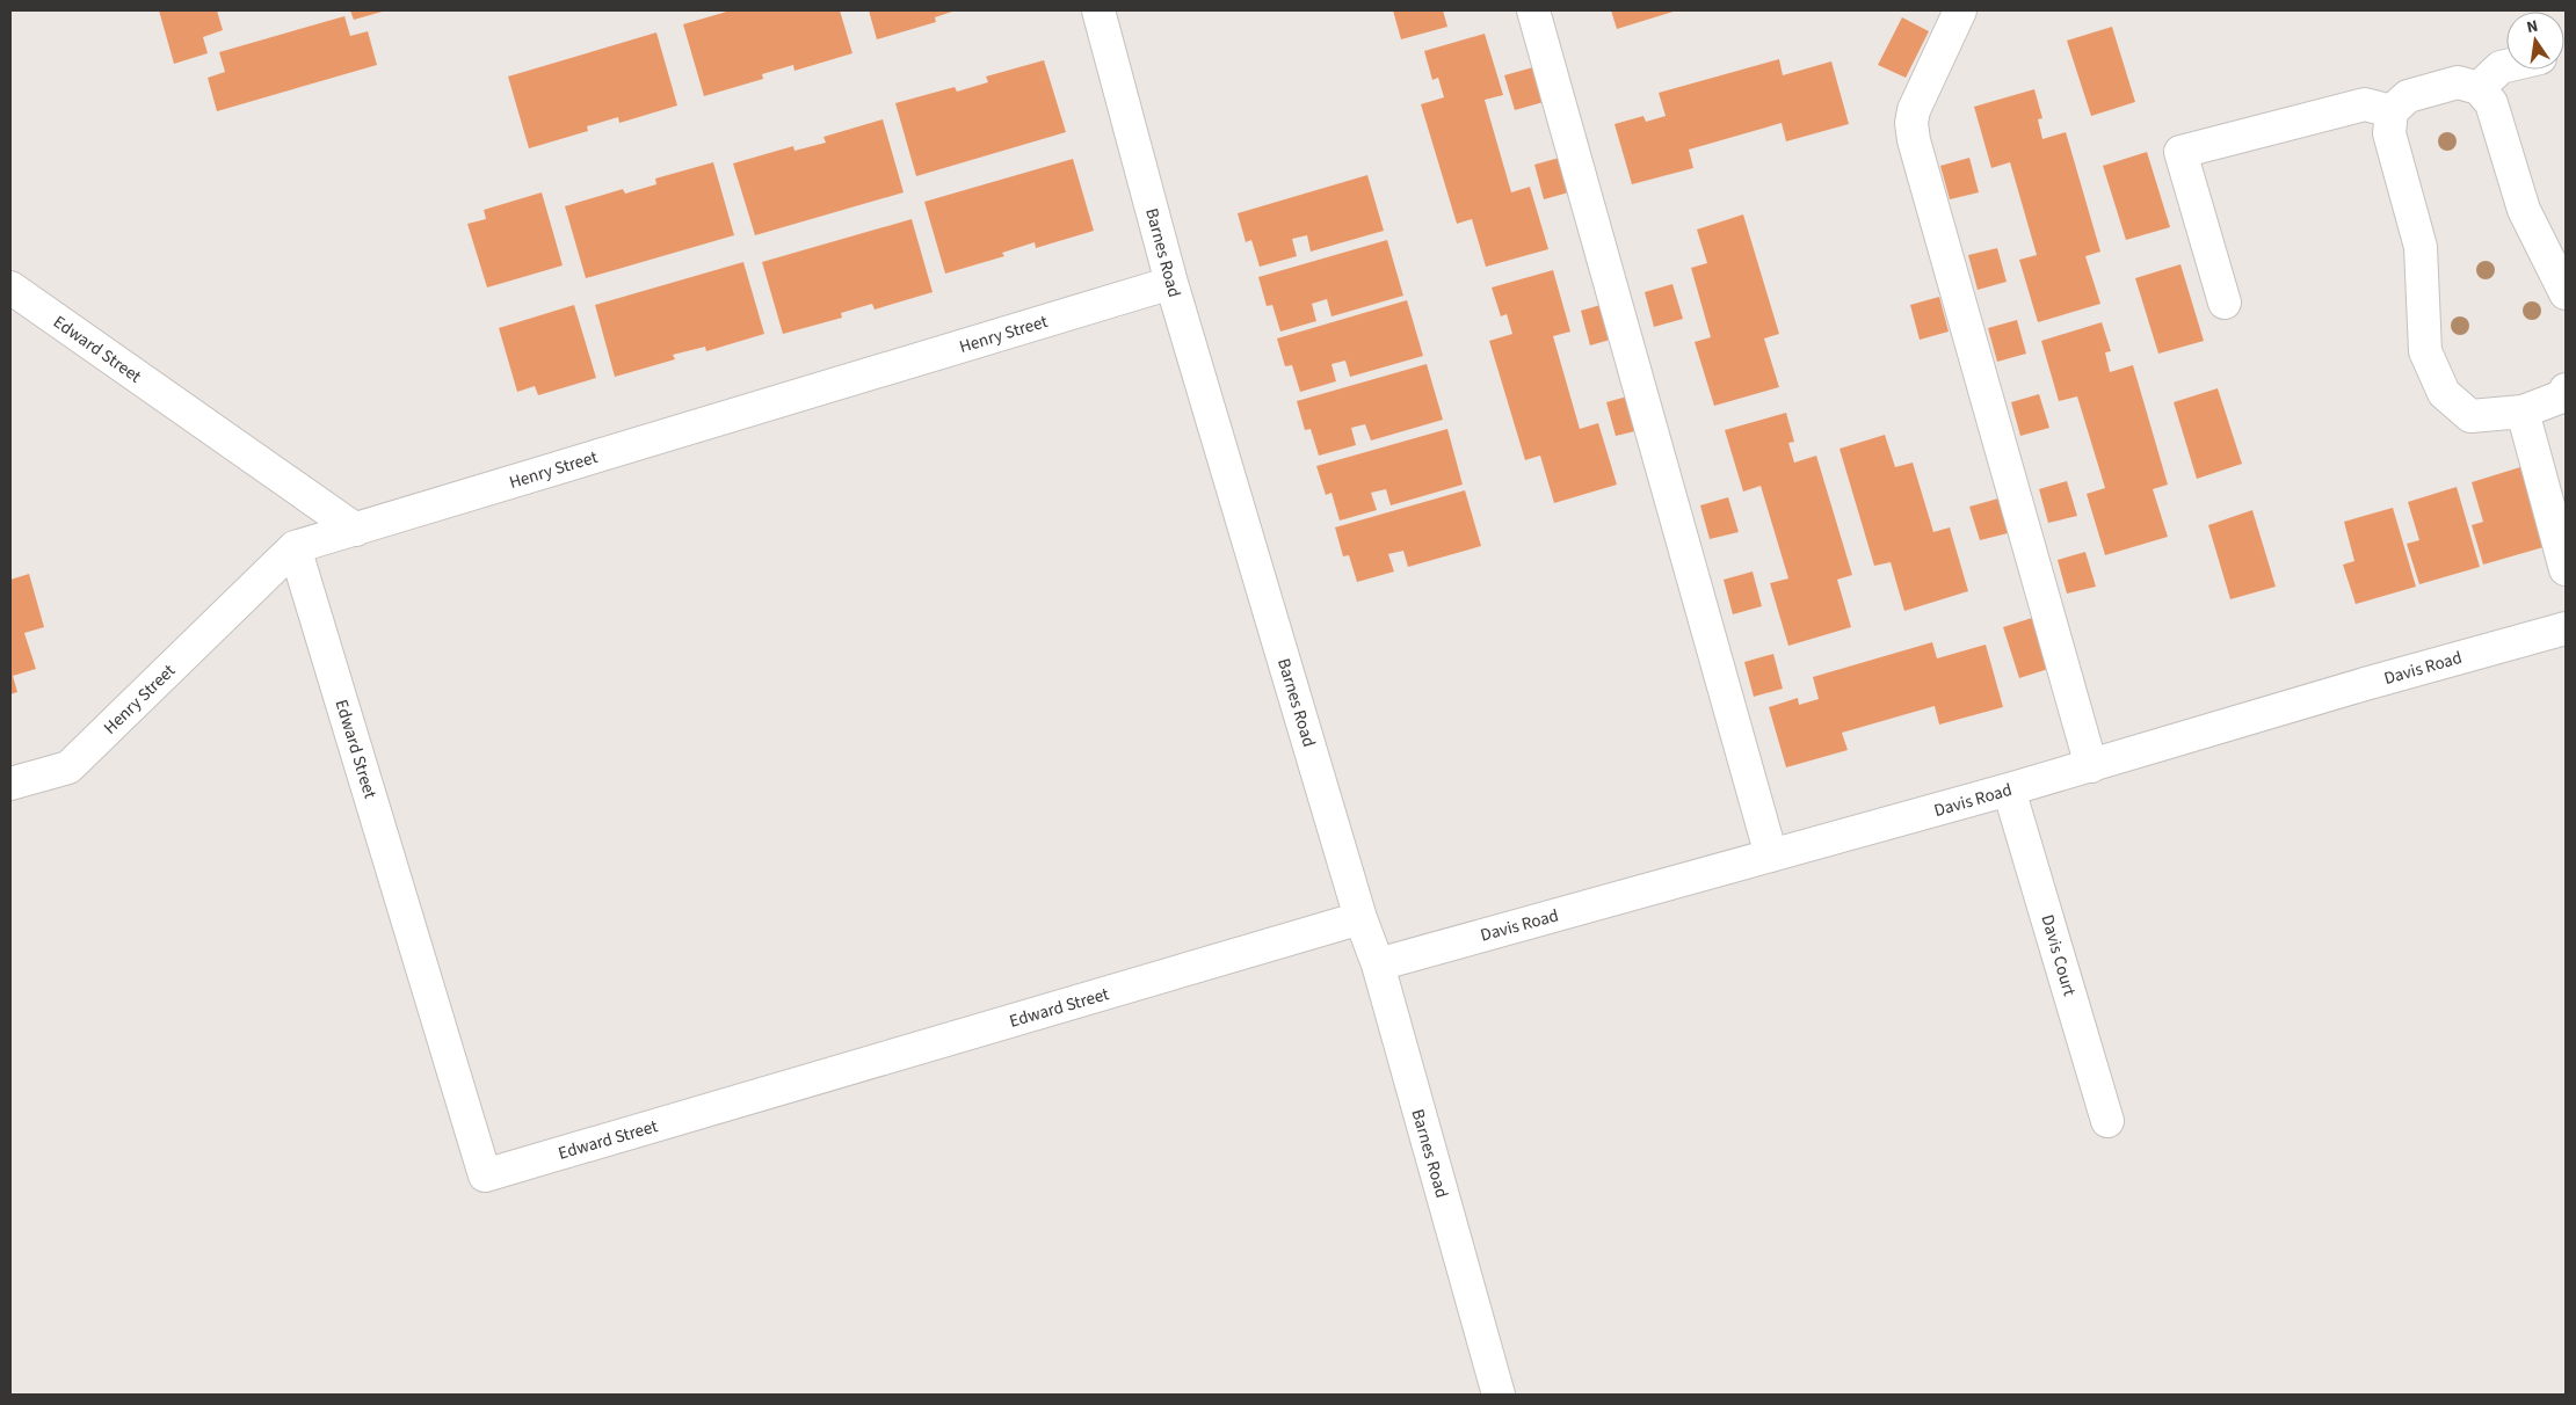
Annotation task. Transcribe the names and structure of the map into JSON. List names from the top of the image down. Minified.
{"streets":{"street":["Barnes Road","Henry Street","Edward Street","Davis Road","Davis Court"]},"crossings":[["Barnes Road","Henry Street"],["Barnes Road","Edward Street"],["Barnes Road","Davis Road"],["Henry Street","Edward Street"],["Davis Road","Davis Court"]],"north":"top"}
